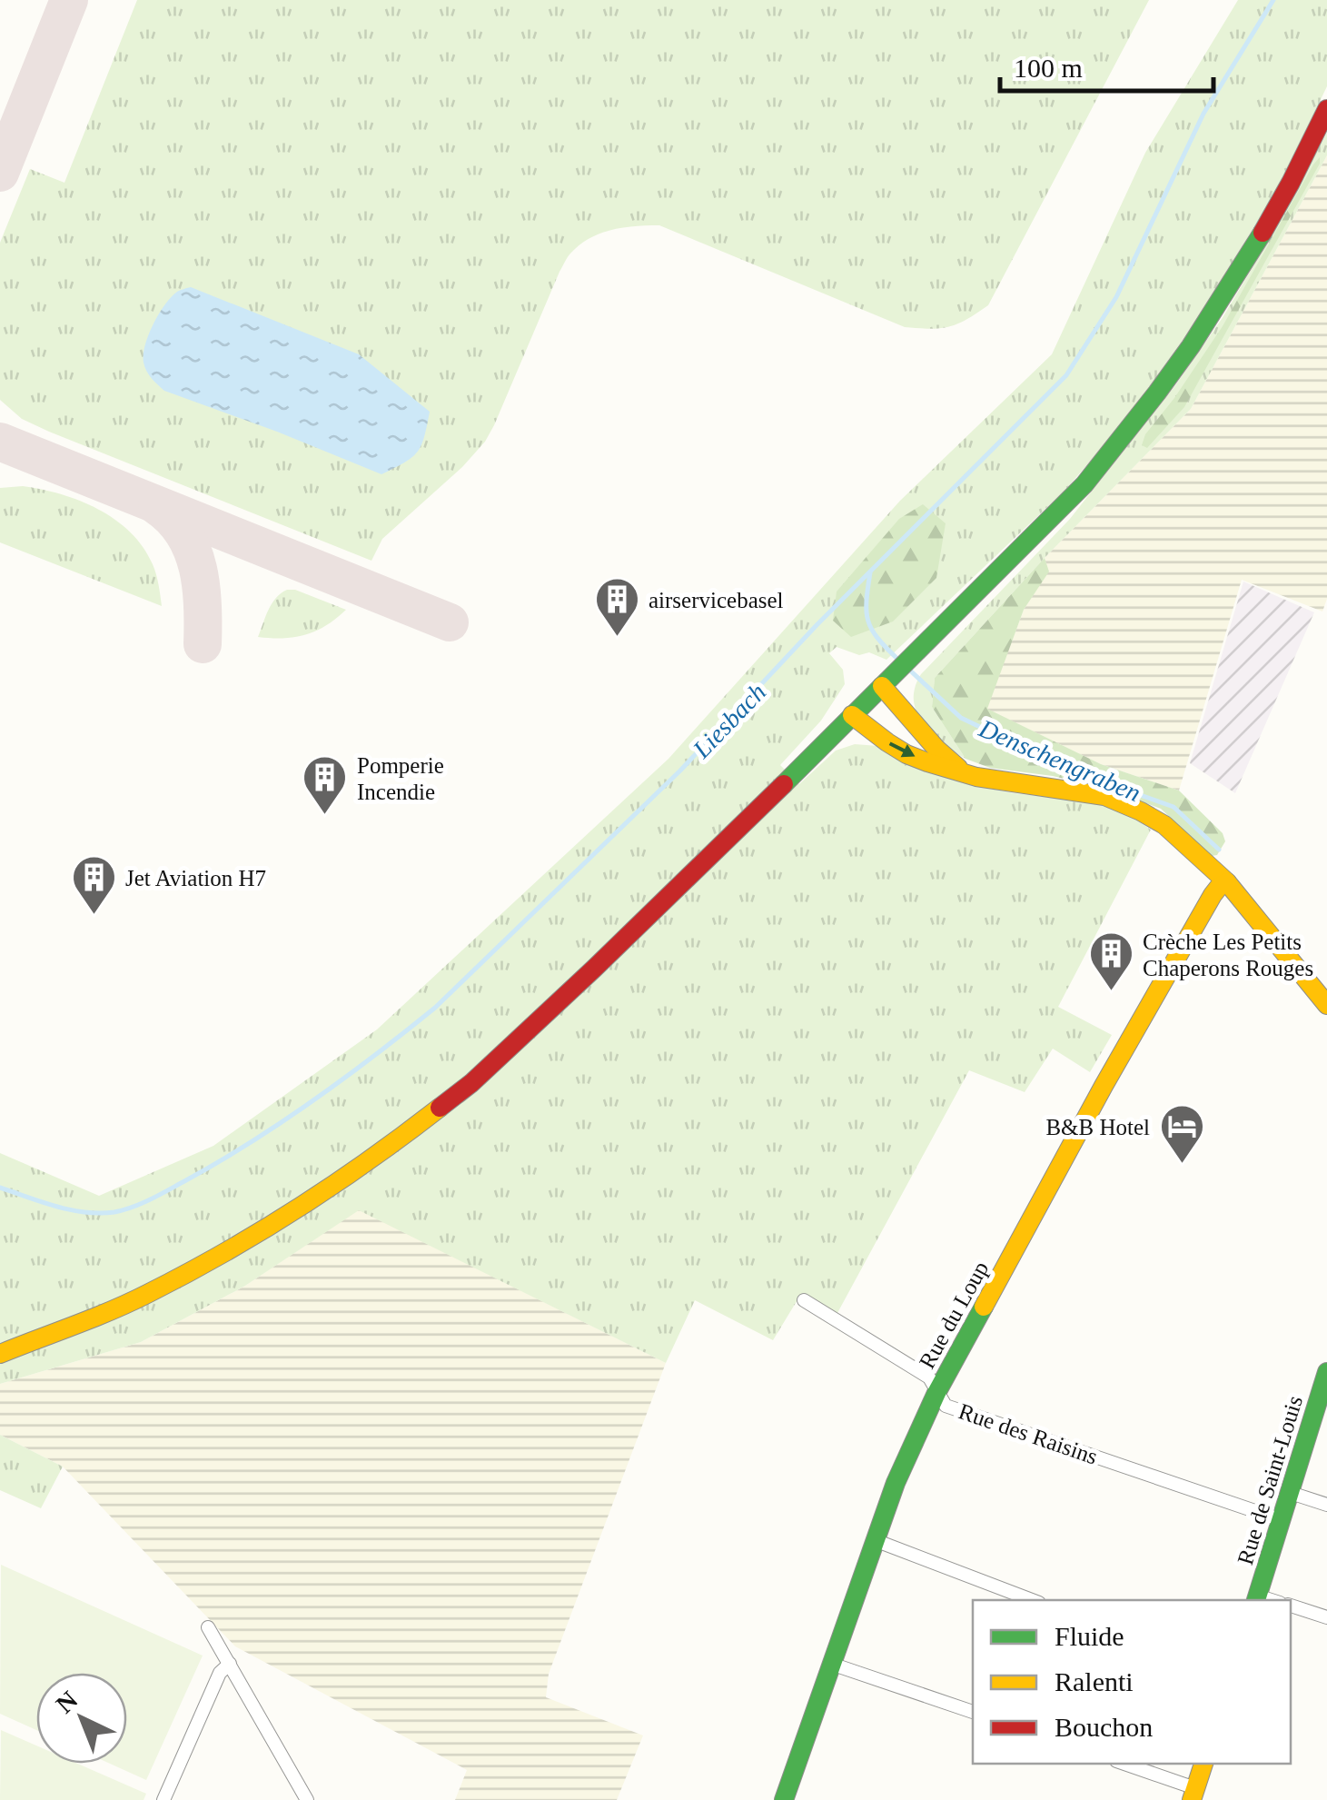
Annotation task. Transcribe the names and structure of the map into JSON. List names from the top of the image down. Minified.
{"streets":{"main road":["Rue du Loup","Rue de Saint-Louis"],"street":["Rue des Raisins"]},"crossings":[["Rue du Loup","Rue des Raisins"],["Rue des Raisins","Rue de Saint-Louis"]],"water":["Liesbach","Denschengraben"],"places":{"building":["airservicebasel","Pomperie Incendie","Jet Aviation H7","Crèche Les Petits Chaperons Rouges"],"hotel":["B&B Hotel"]},"legend":["Fluide","Ralenti","Bouchon"],"scale_bar":"100 m","north":"top left"}
